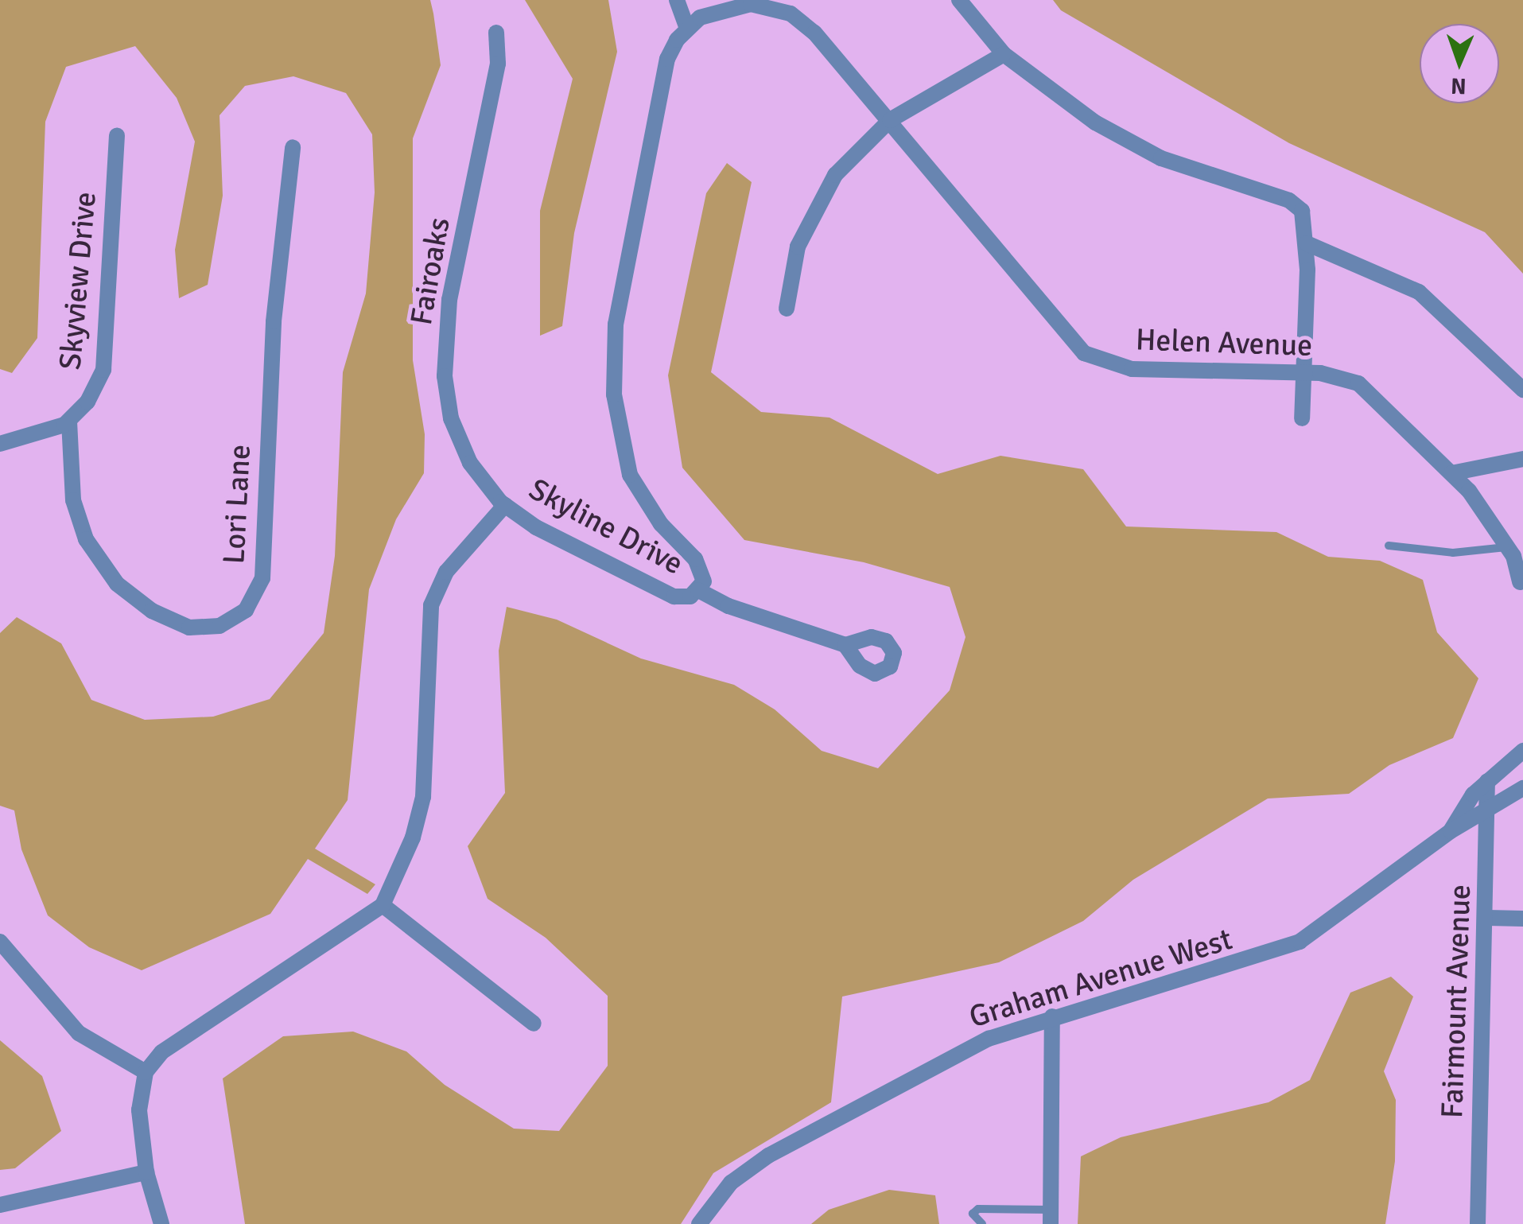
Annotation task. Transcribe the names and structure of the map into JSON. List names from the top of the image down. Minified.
{"streets":{"street":["Fairoaks","Skyview Drive","Helen Avenue","Lori Lane","Skyline Drive","Graham Avenue West","Fairmount Avenue"]},"crossings":[["Fairoaks","Skyline Drive"],["Skyview Drive","Lori Lane"],["Graham Avenue West","Fairmount Avenue"]],"north":"bottom"}
